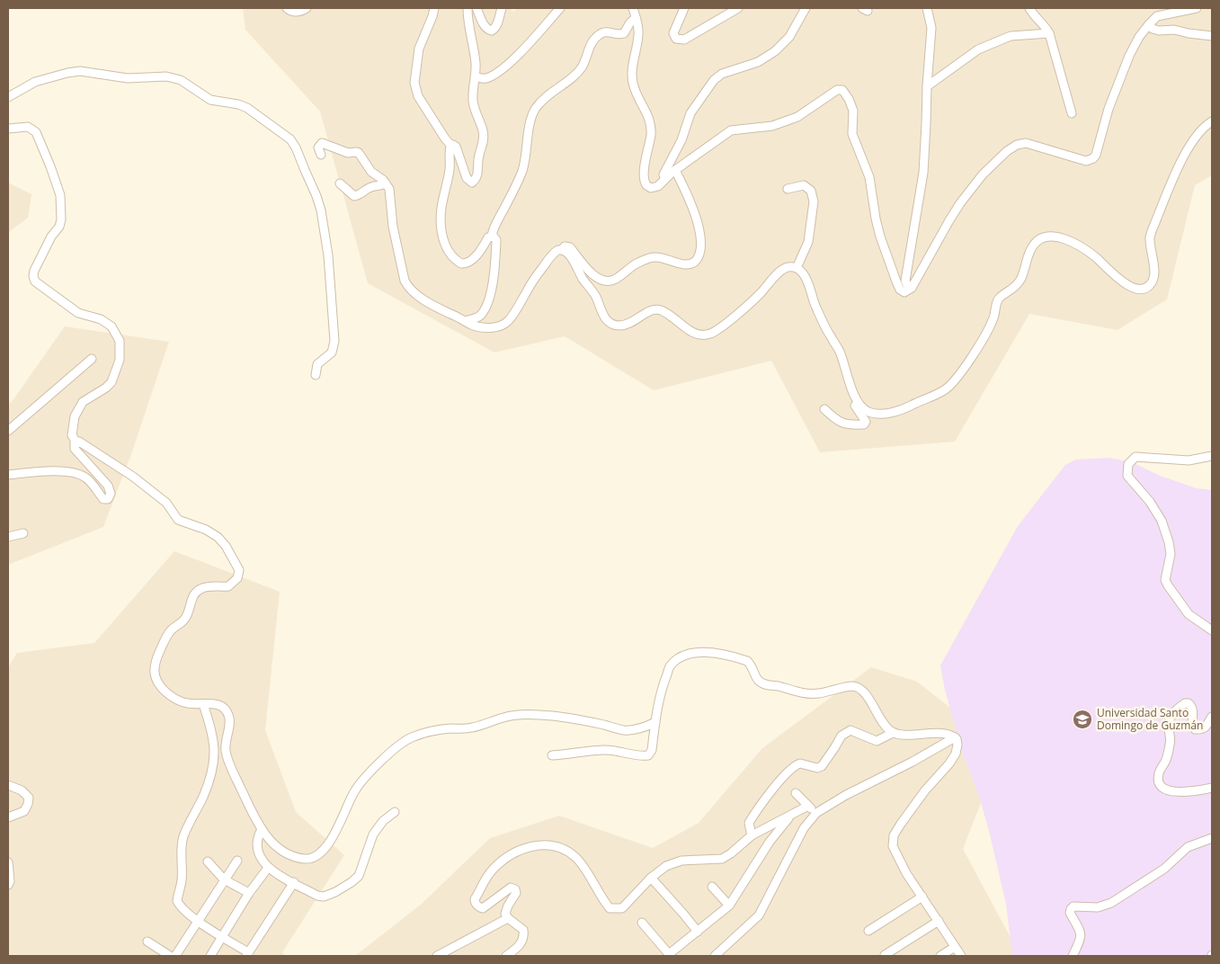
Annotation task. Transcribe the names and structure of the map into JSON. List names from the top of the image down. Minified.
{"places":{"school or university":["Universidad Santo Domingo de Guzmán"]}}
